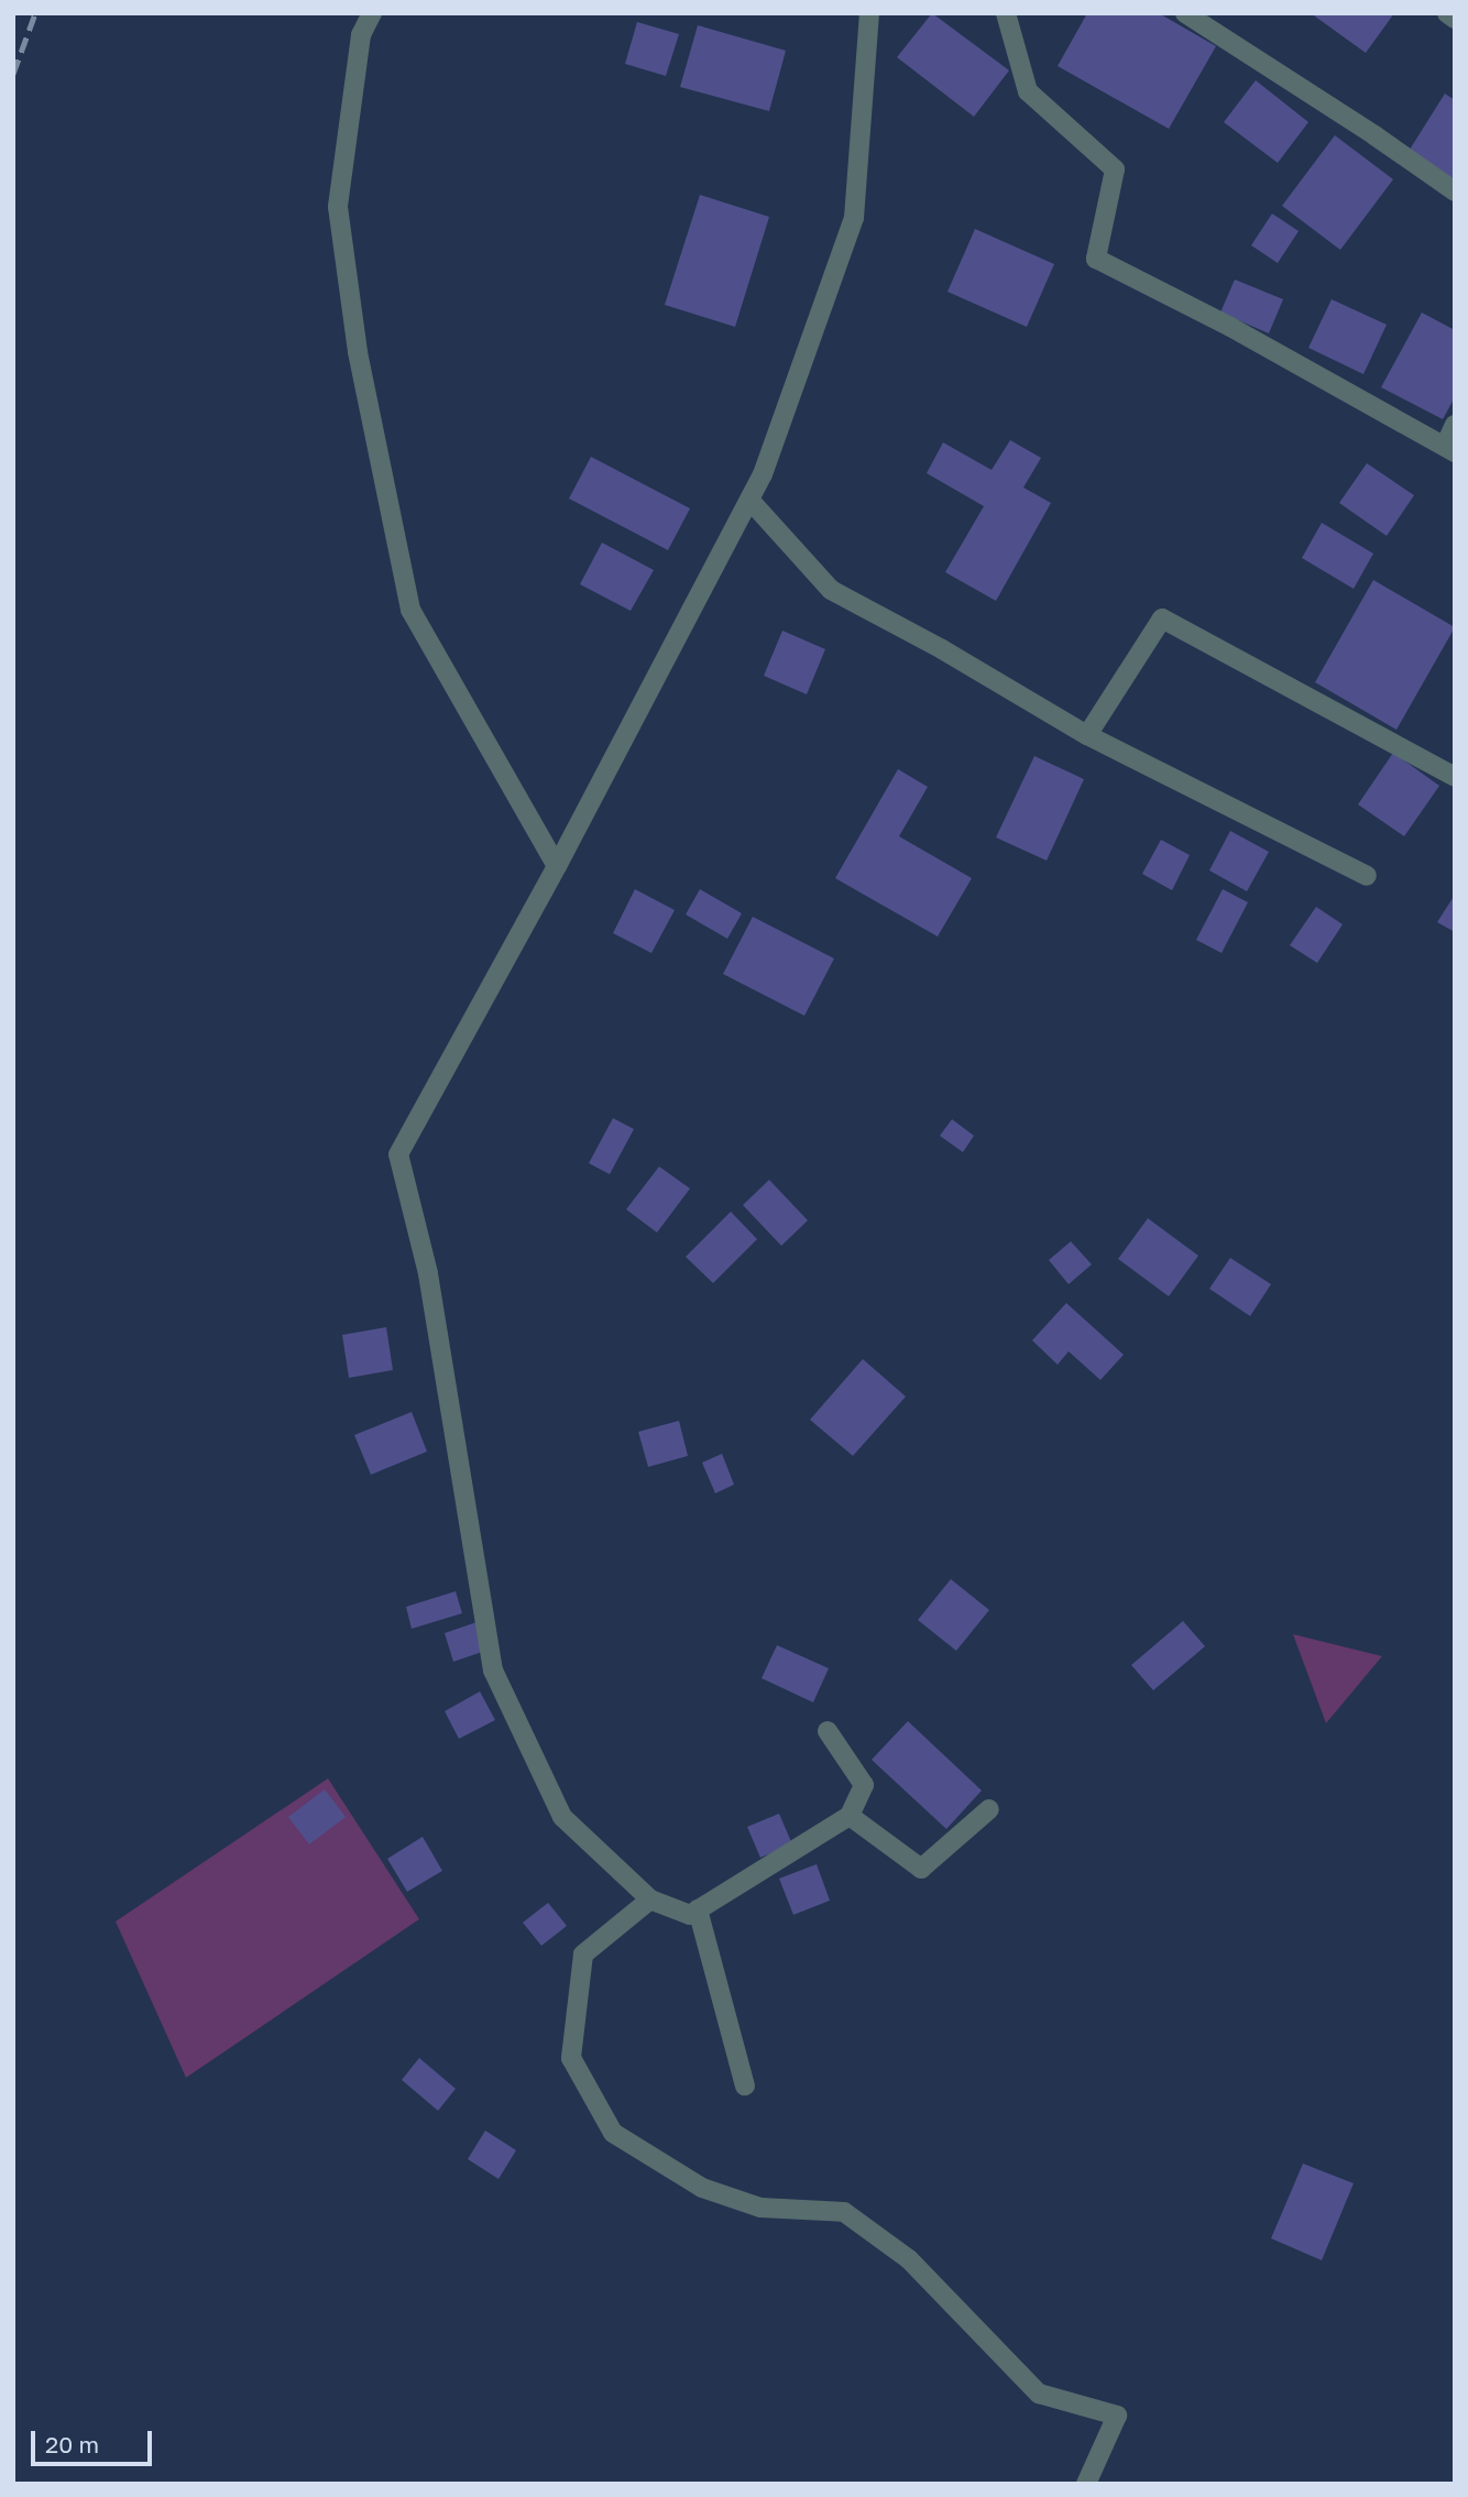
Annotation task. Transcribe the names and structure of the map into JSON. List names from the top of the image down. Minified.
{"scale_bar":"20 m"}
